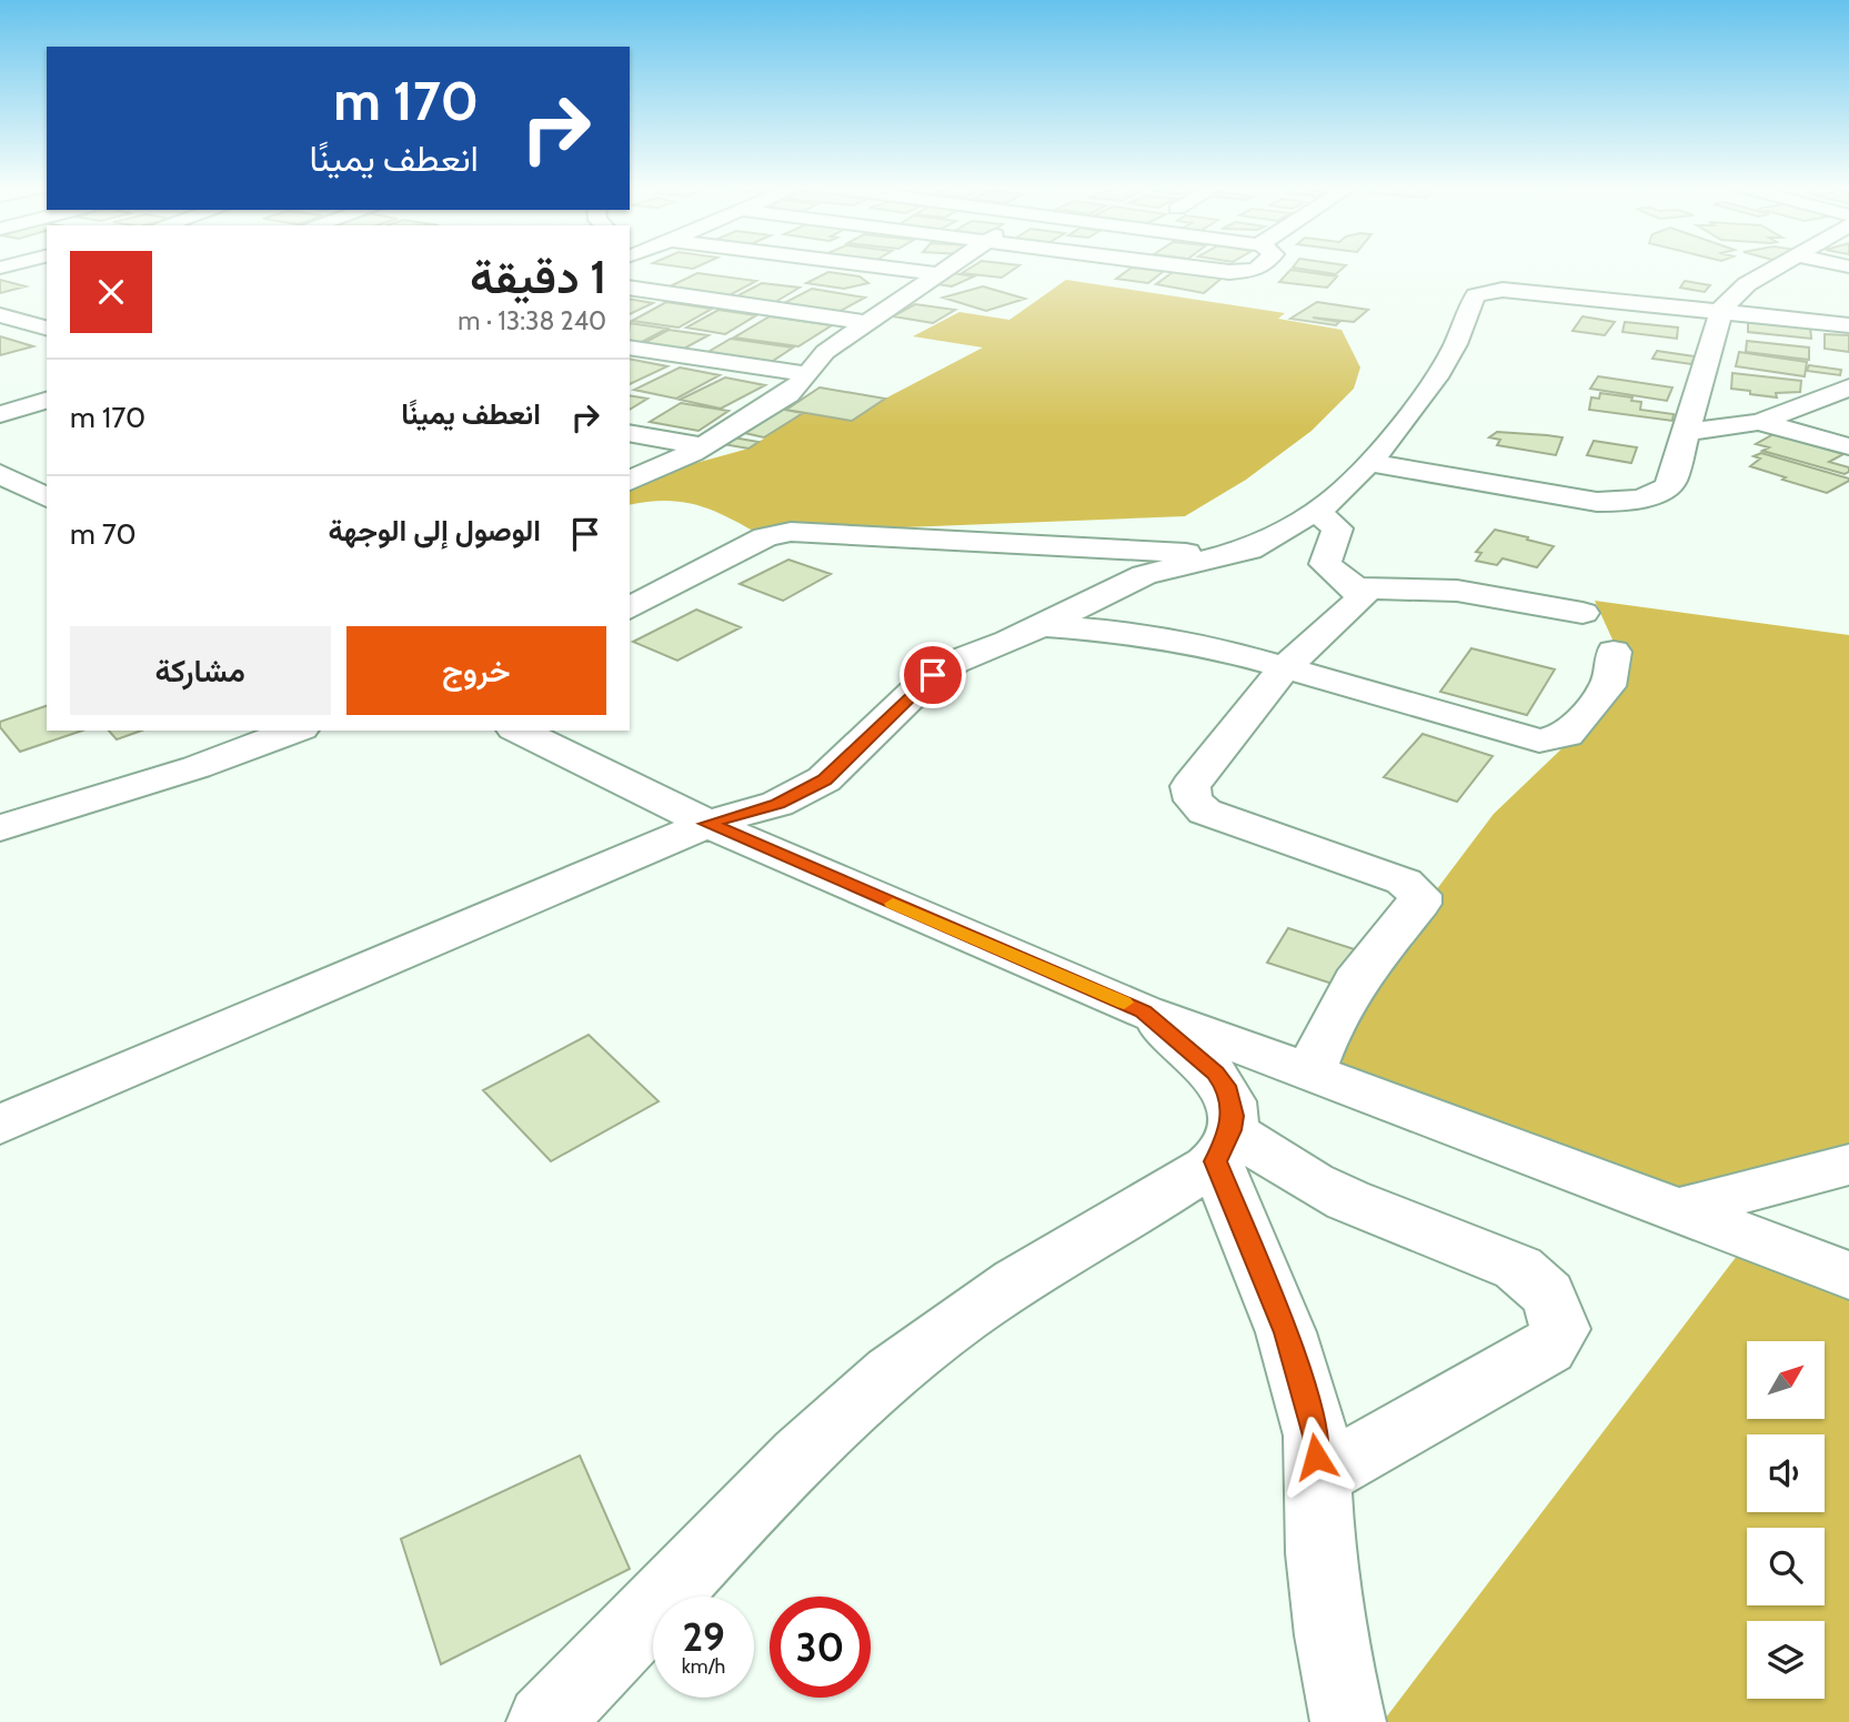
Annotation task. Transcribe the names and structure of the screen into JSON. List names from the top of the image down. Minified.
{"north":"top right","page":{"turn":["170 m","انعطف يمينًا"],"heading":["1 دقيقة","240 m · 13:38"],"list":[{"name":"انعطف يمينًا","value":"170 m"},{"name":"الوصول إلى الوجهة","value":"70 m"}],"buttons":["خروج","مشاركة"],"speed":"29 km/h","limit":"30"}}
